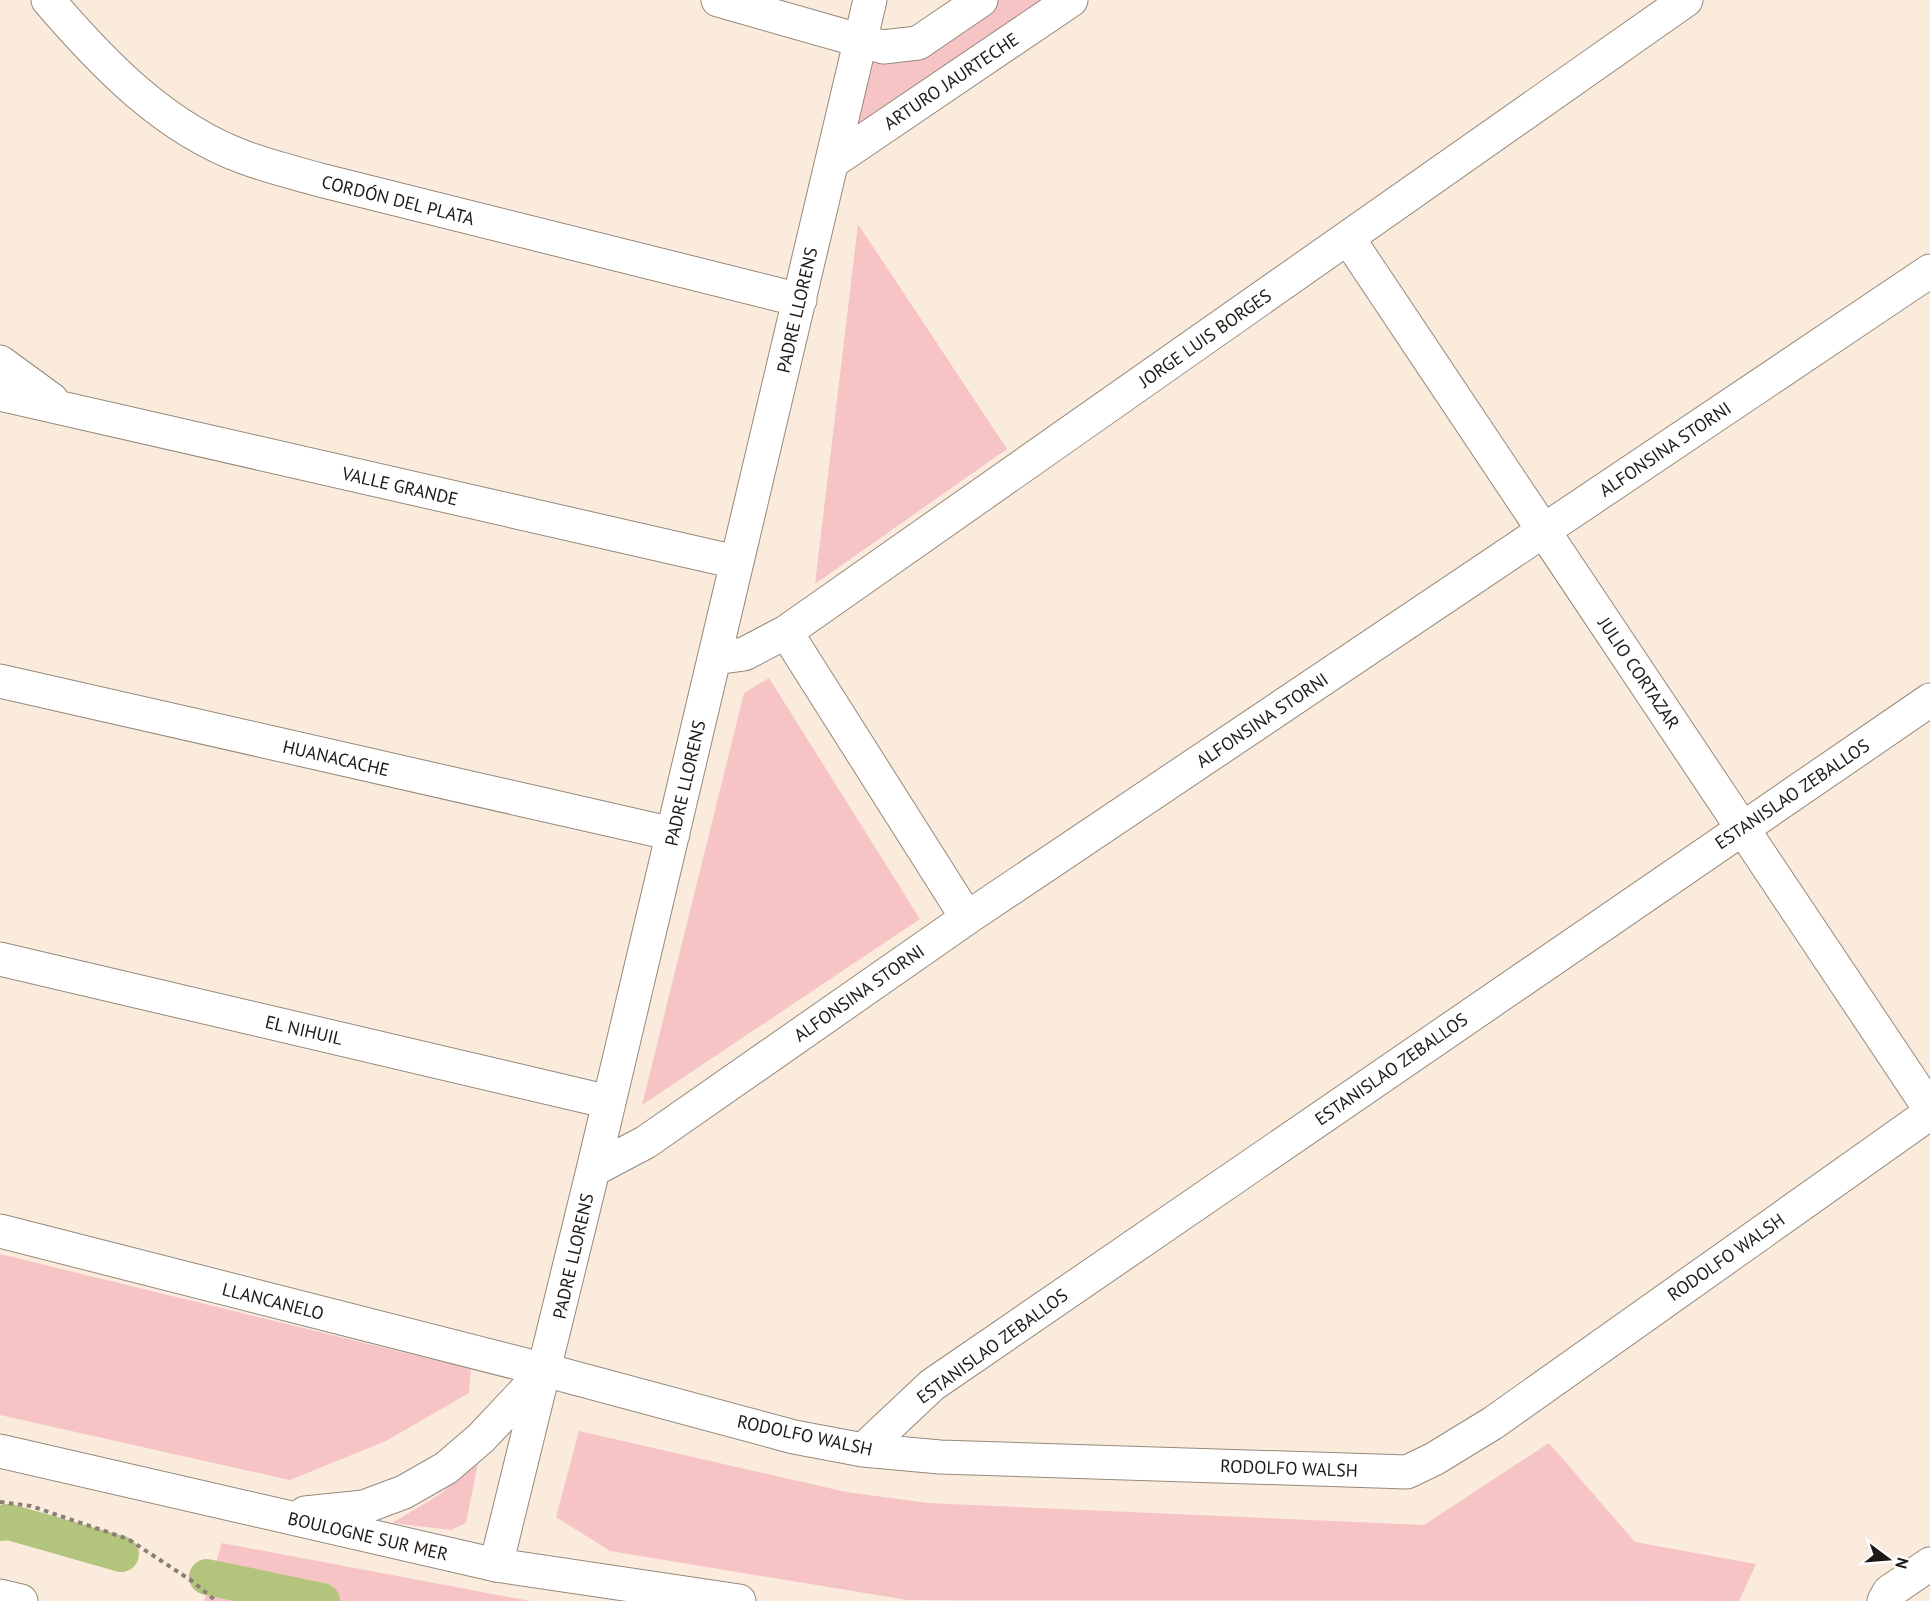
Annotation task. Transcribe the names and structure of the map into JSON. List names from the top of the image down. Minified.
{"streets":{"street":["ARTURO JAURTECHE","CORDÓN DEL PLATA","PADRE LLORENS","JORGE LUIS BORGES","ALFONSINA STORNI","VALLE GRANDE","JULIO CORTAZAR","HUANACACHE","ESTANISLAO ZEBALLOS","EL NIHUIL","RODOLFO WALSH","LLANCANELO","BOULOGNE SUR MER"]},"crossings":[["ARTURO JAURTECHE","PADRE LLORENS"],["CORDÓN DEL PLATA","PADRE LLORENS"],["PADRE LLORENS","JORGE LUIS BORGES"],["PADRE LLORENS","ALFONSINA STORNI"],["PADRE LLORENS","VALLE GRANDE"],["PADRE LLORENS","HUANACACHE"],["PADRE LLORENS","EL NIHUIL"],["PADRE LLORENS","RODOLFO WALSH"],["PADRE LLORENS","LLANCANELO"],["PADRE LLORENS","BOULOGNE SUR MER"],["JORGE LUIS BORGES","JULIO CORTAZAR"],["ALFONSINA STORNI","JULIO CORTAZAR"],["JULIO CORTAZAR","ESTANISLAO ZEBALLOS"],["JULIO CORTAZAR","RODOLFO WALSH"],["ESTANISLAO ZEBALLOS","RODOLFO WALSH"],["RODOLFO WALSH","LLANCANELO"]],"north":"right"}
